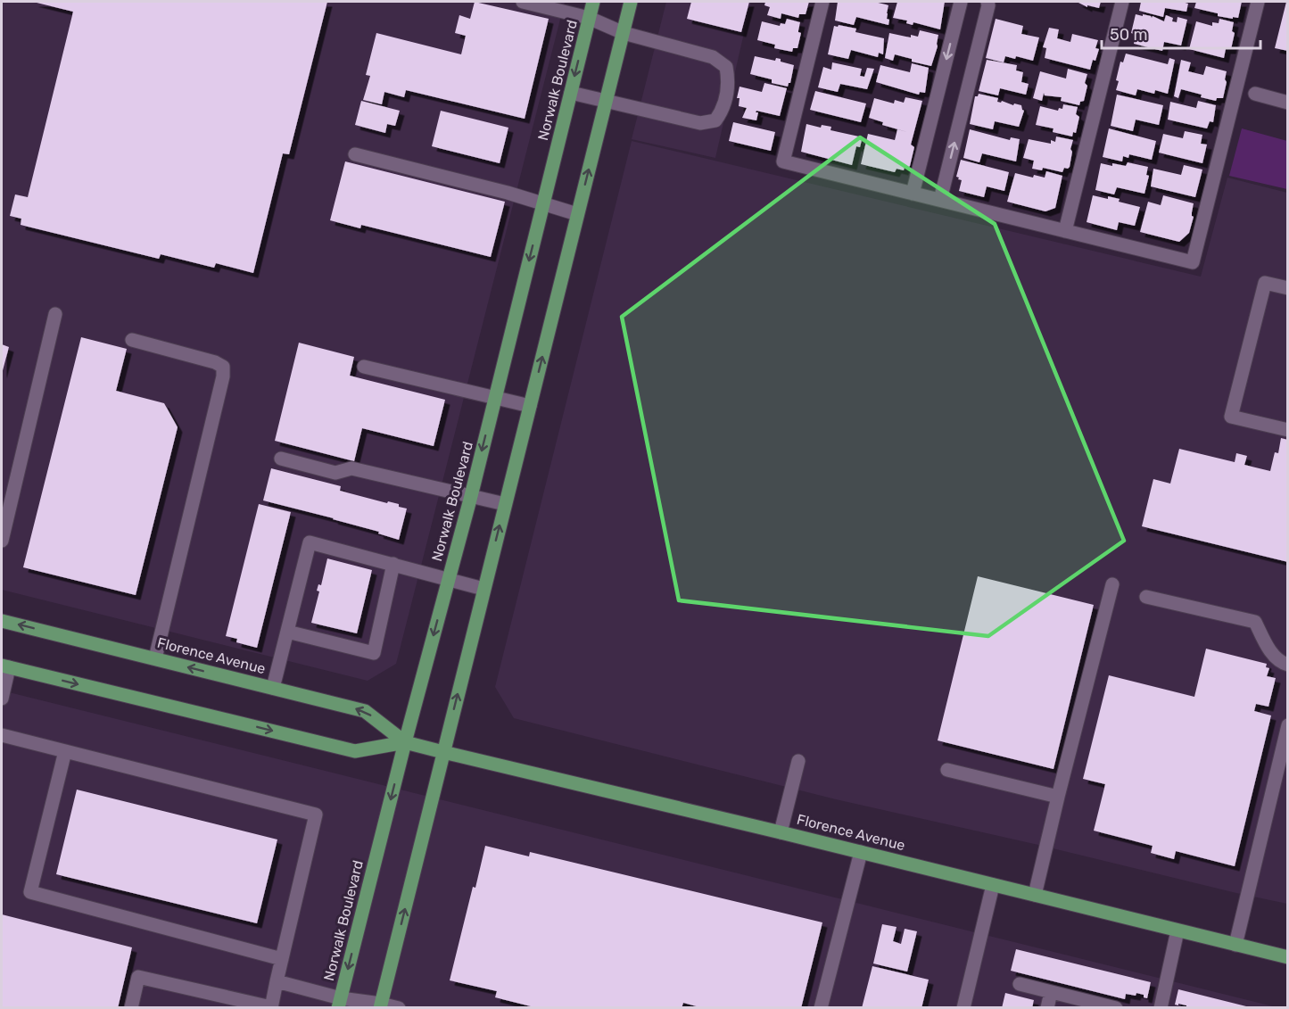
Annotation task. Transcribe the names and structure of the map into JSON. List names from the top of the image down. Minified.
{"streets":{"main road":["Norwalk Boulevard","Florence Avenue"]},"crossings":[["Norwalk Boulevard","Florence Avenue"]],"scale_bar":"50 m"}
